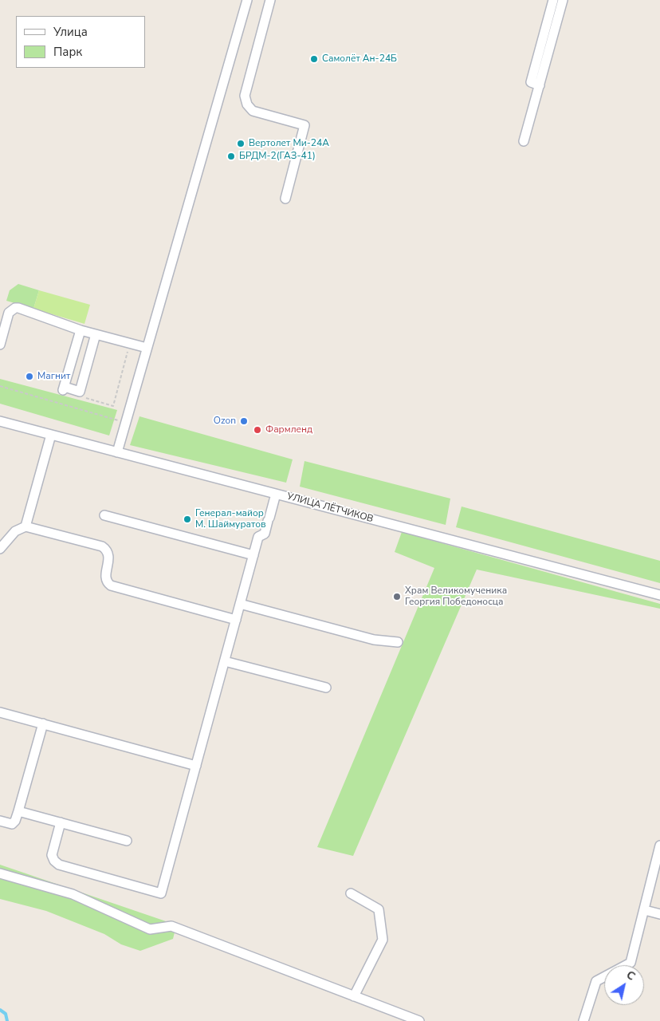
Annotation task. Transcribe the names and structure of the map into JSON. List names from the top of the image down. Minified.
{"streets":{"street":["УЛИЦА ЛЁТЧИКОВ"]},"places":["Самолёт Ан-24Б","Вертолет Ми-24А","БРДМ-2(ГАЗ-41)","Магнит","Ozon","Фармленд","Генерал-майор М. Шаймуратов","Храм Великомученика Георгия Победоносца"],"legend":["Улица","Парк"],"north":"top right"}
